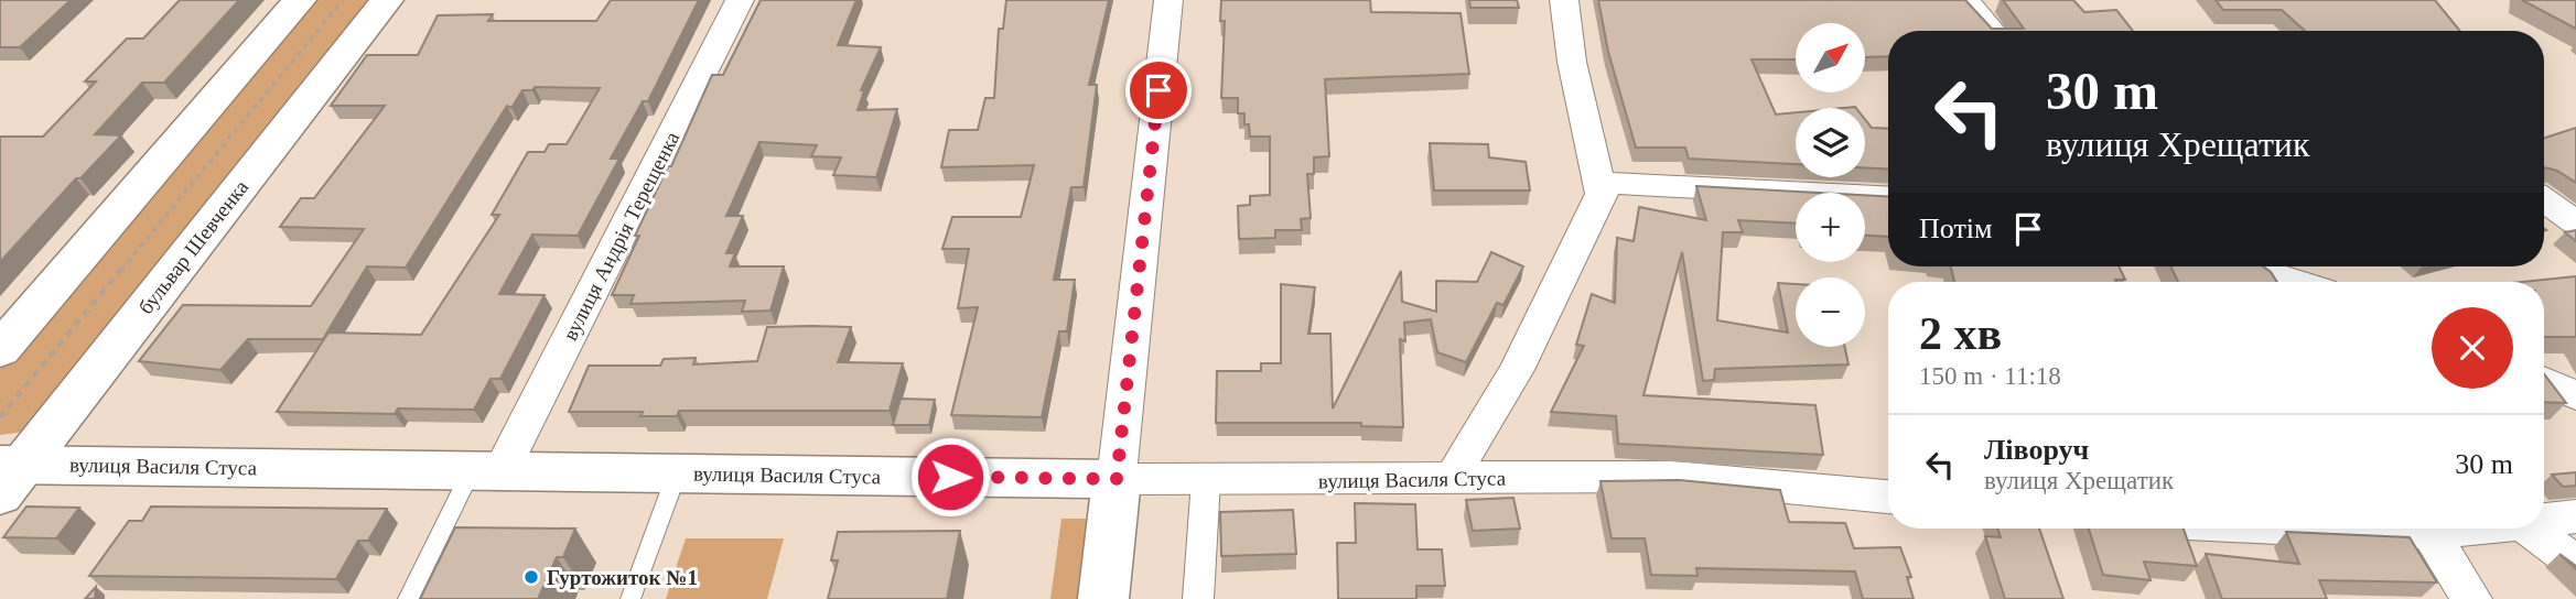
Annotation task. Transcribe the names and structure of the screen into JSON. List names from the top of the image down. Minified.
{"streets":{"main road":["бульвар Шевченка","вулиця Василя Стуса"],"street":["вулиця Андрія Терещенка"]},"crossings":[["вулиця Андрія Терещенка","вулиця Василя Стуса"],["бульвар Шевченка","вулиця Василя Стуса"]],"places":["Гуртожиток №1"],"north":"top right","page":{"map_buttons":["+","−"],"turn":["30 m","вулиця Хрещатик"],"then":"Потім","heading":["2 хв","150 m · 11:18"],"list":[{"name":"Ліворуч","note":"вулиця Хрещатик","value":"30 m"}]}}
